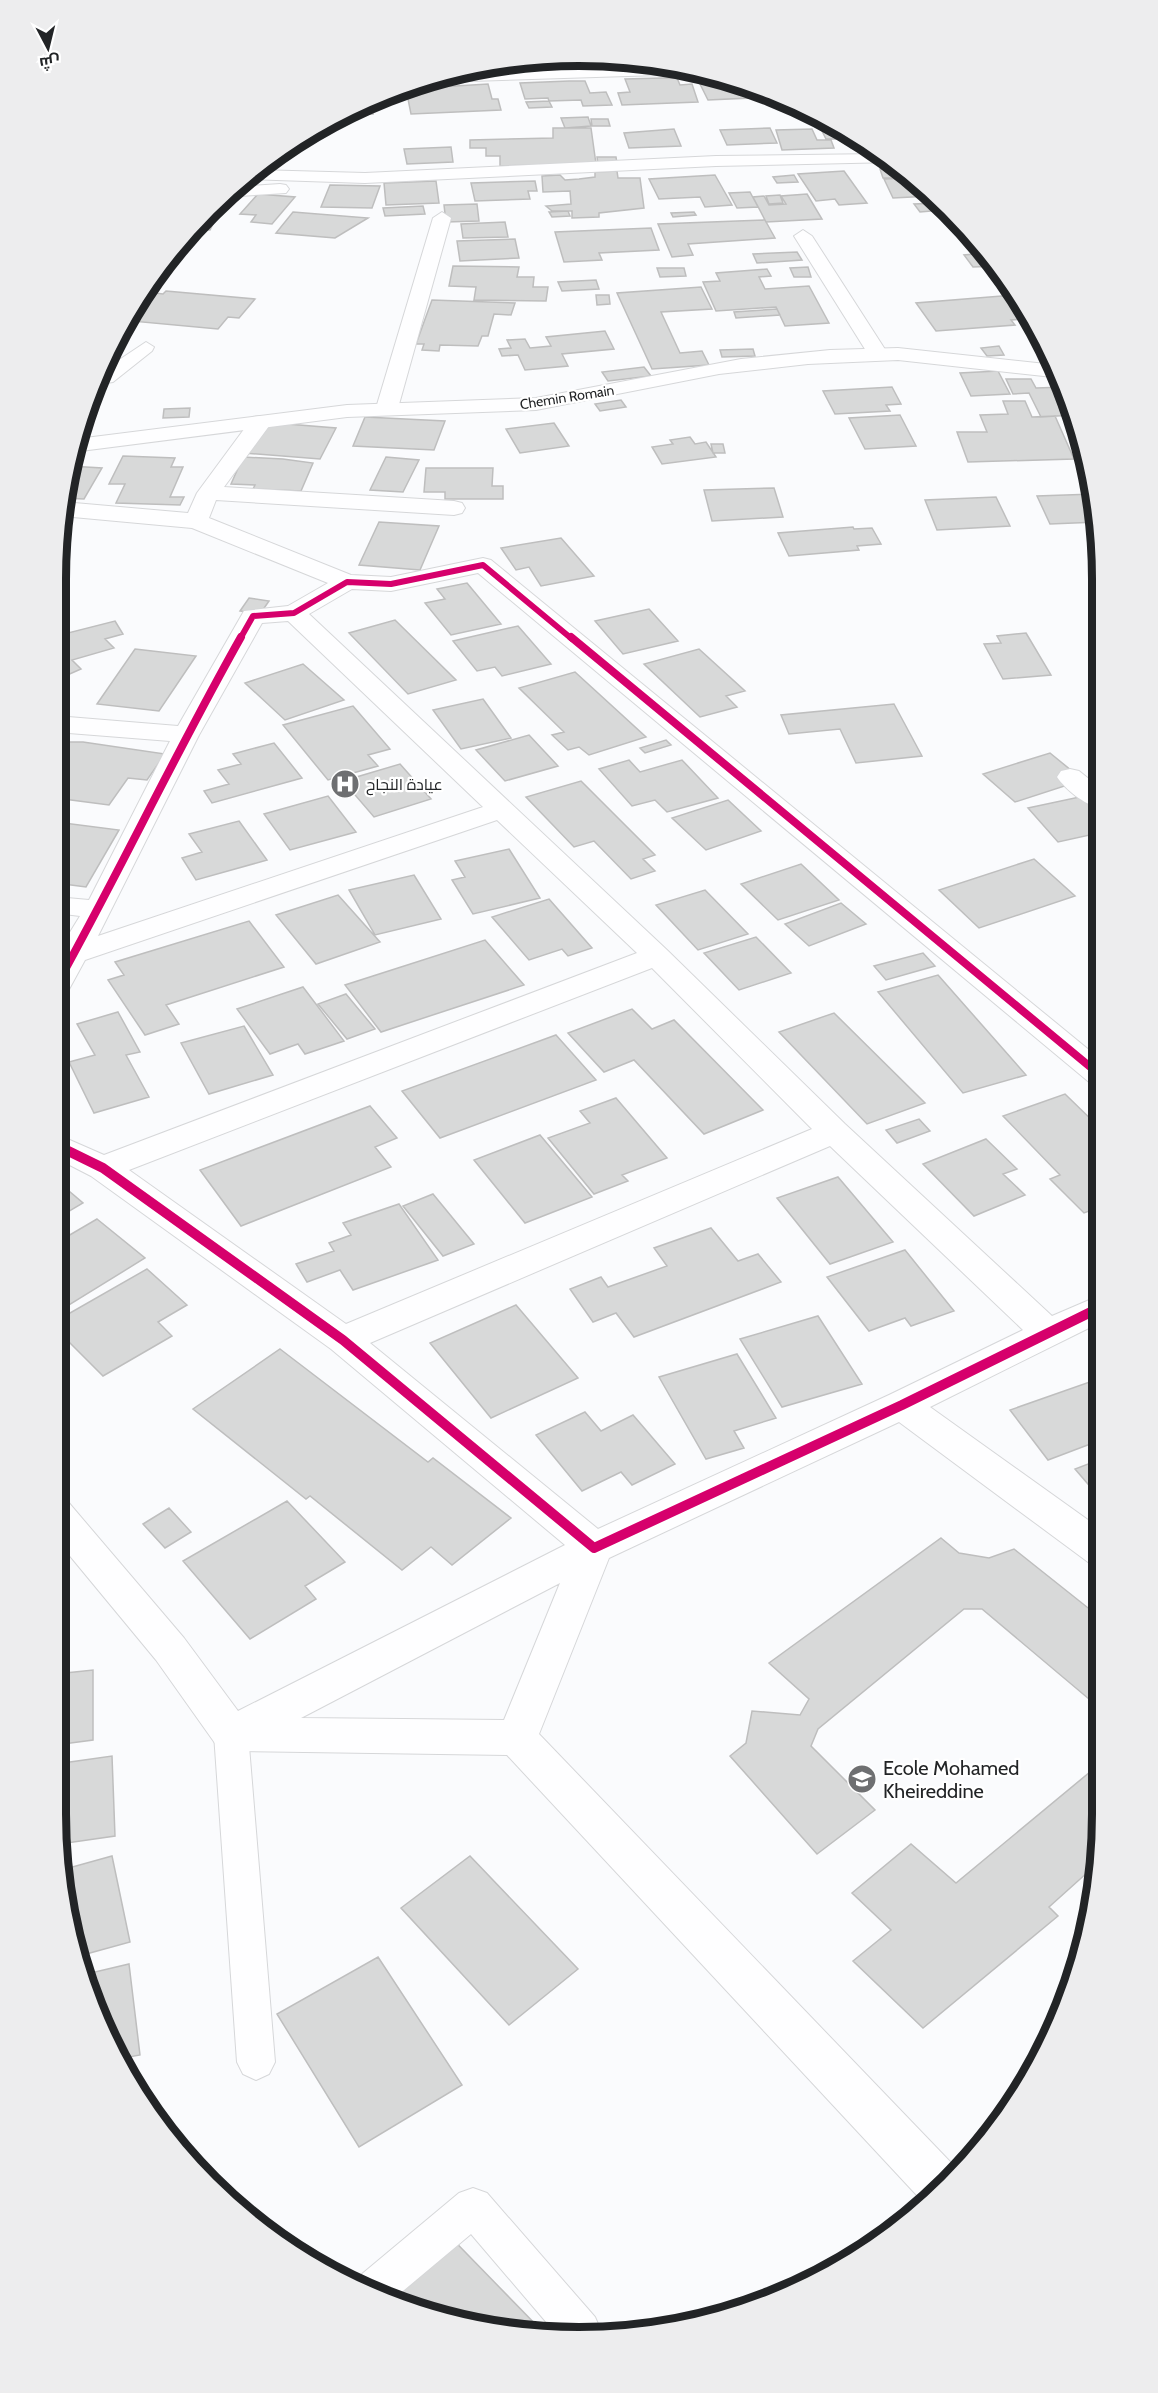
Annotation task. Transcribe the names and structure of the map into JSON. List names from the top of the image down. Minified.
{"streets":{"street":["Chemin Romain"]},"places":{"hospital":["عيادة النجاح"],"school or university":["Ecole Mohamed Kheireddine"]},"north":"bottom"}
